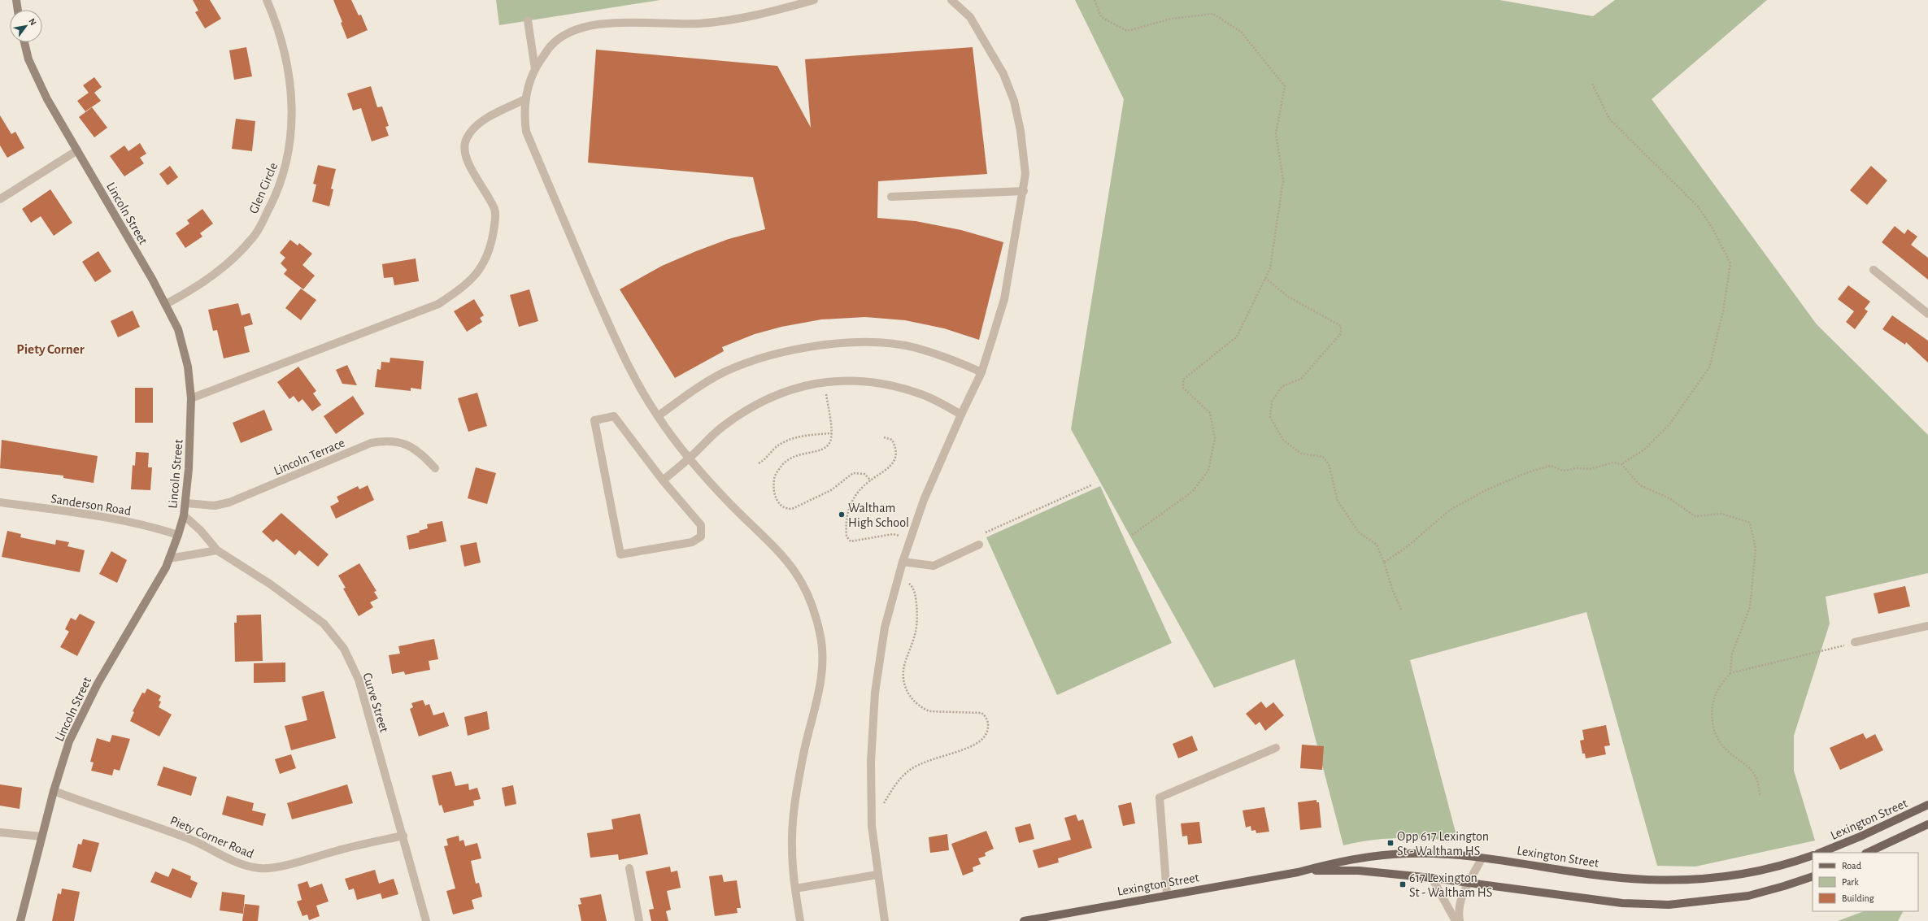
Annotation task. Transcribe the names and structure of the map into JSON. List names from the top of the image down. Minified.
{"streets":{"main road":["Lexington Street"],"street":["Glen Circle","Lincoln Street","Lincoln Terrace","Sanderson Road","Curve Street","Piety Corner Road"]},"crossings":[["Glen Circle","Lincoln Street"],["Lincoln Street","Lincoln Terrace"],["Lincoln Street","Sanderson Road"],["Lincoln Street","Curve Street"],["Lincoln Street","Piety Corner Road"],["Curve Street","Piety Corner Road"]],"districts":["Piety Corner"],"places":{"other":["Waltham High School"],"transit":["Opp 617 Lexington St - Waltham HS","617 Lexington St - Waltham HS"]},"legend":["Road","Park","Building"],"north":"top right"}
